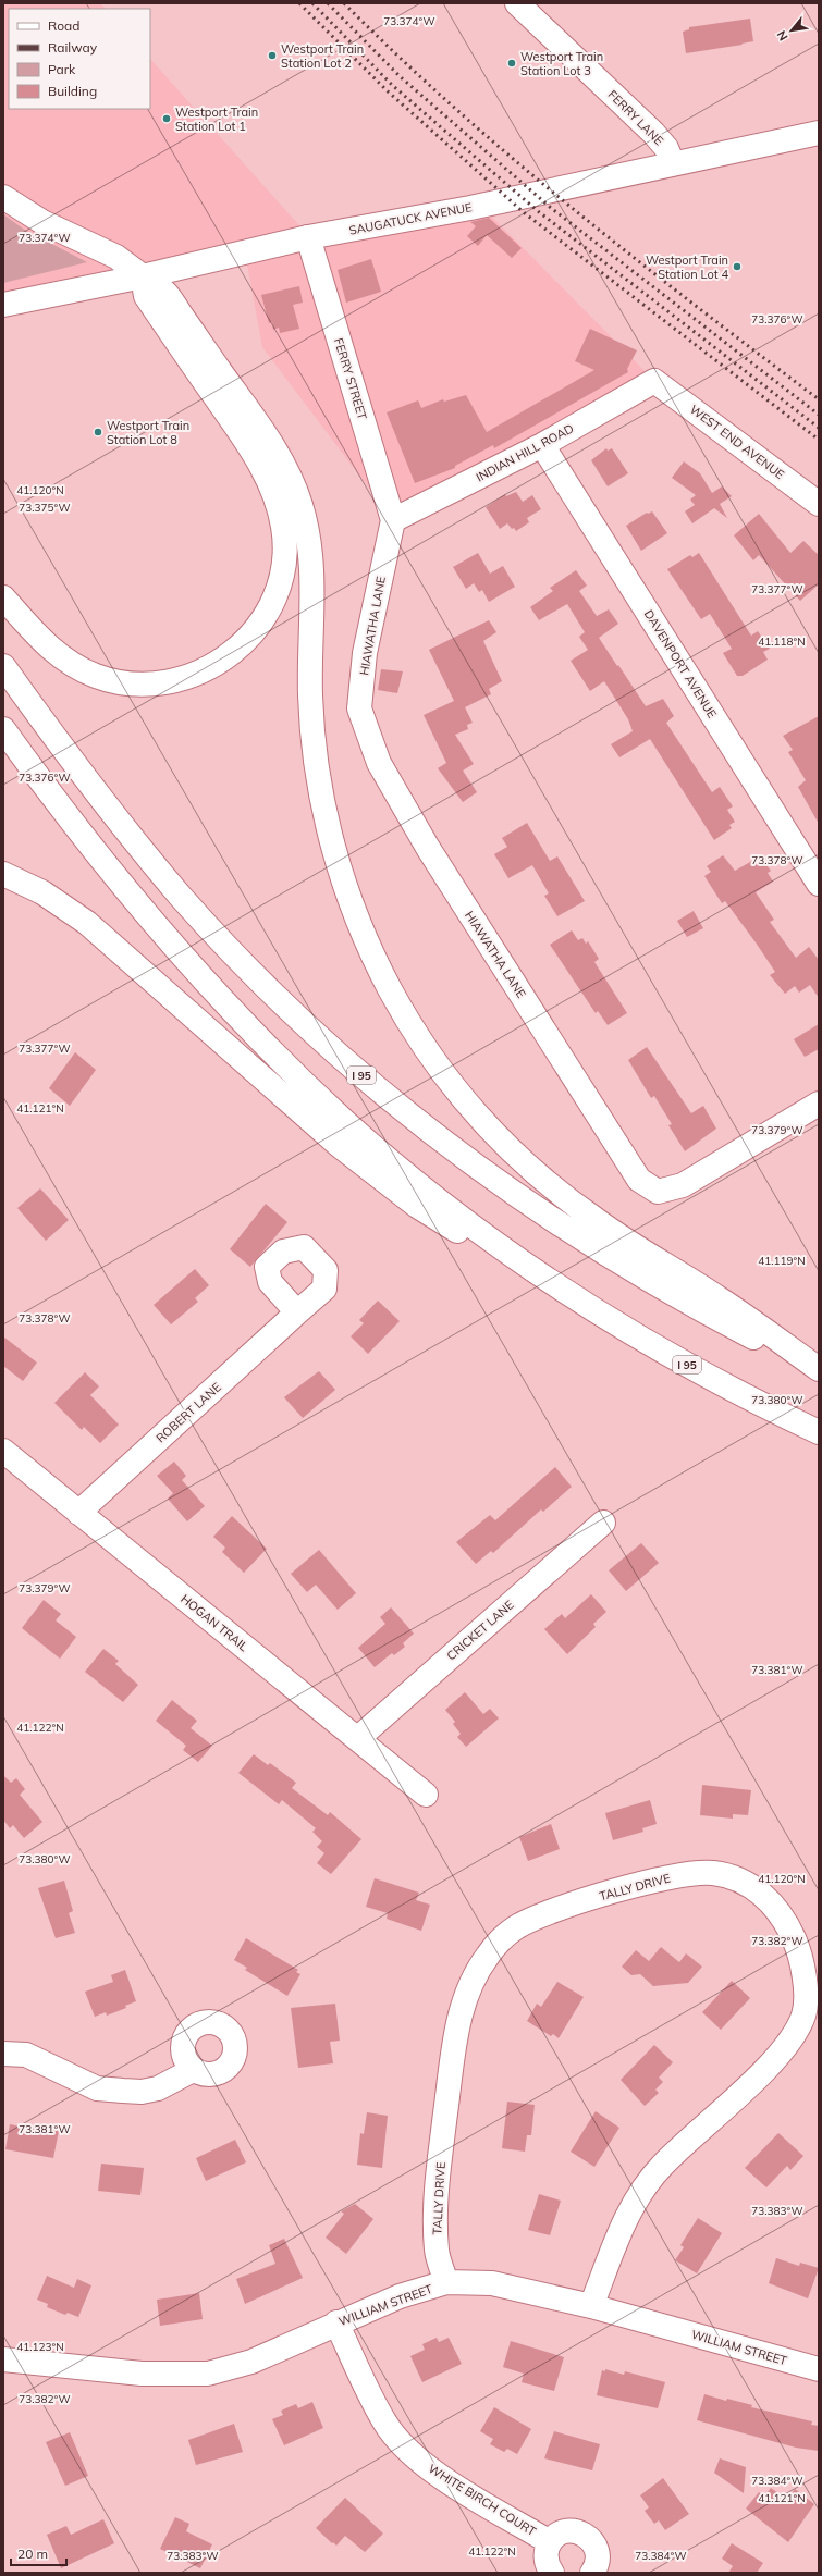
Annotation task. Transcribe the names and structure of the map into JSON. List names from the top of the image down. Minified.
{"streets":{"main road":["FERRY LANE","SAUGATUCK AVENUE","FERRY STREET","WEST END AVENUE","INDIAN HILL ROAD","HIAWATHA LANE","DAVENPORT AVENUE","I 95","ROBERT LANE","HOGAN TRAIL","CRICKET LANE","TALLY DRIVE","WILLIAM STREET","WHITE BIRCH COURT"]},"crossings":[["FERRY LANE","SAUGATUCK AVENUE"],["SAUGATUCK AVENUE","FERRY STREET"],["FERRY STREET","INDIAN HILL ROAD"],["FERRY STREET","HIAWATHA LANE"],["WEST END AVENUE","INDIAN HILL ROAD"],["INDIAN HILL ROAD","HIAWATHA LANE"],["INDIAN HILL ROAD","DAVENPORT AVENUE"],["ROBERT LANE","HOGAN TRAIL"],["HOGAN TRAIL","CRICKET LANE"],["TALLY DRIVE","WILLIAM STREET"],["WILLIAM STREET","WHITE BIRCH COURT"]],"places":["Westport Train Station Lot 2","Westport Train Station Lot 3","Westport Train Station Lot 1","Westport Train Station Lot 4","Westport Train Station Lot 8"],"legend":["Road","Railway","Park","Building"],"scale_bar":"20 m","north":"bottom left","coordinates":["73.374°W","73.376°W","41.120°N","73.375°W","73.377°W","41.118°N","73.378°W","41.121°N","73.379°W","41.119°N","73.380°W","73.381°W","41.122°N","73.382°W","73.383°W","41.123°N","73.384°W"]}
